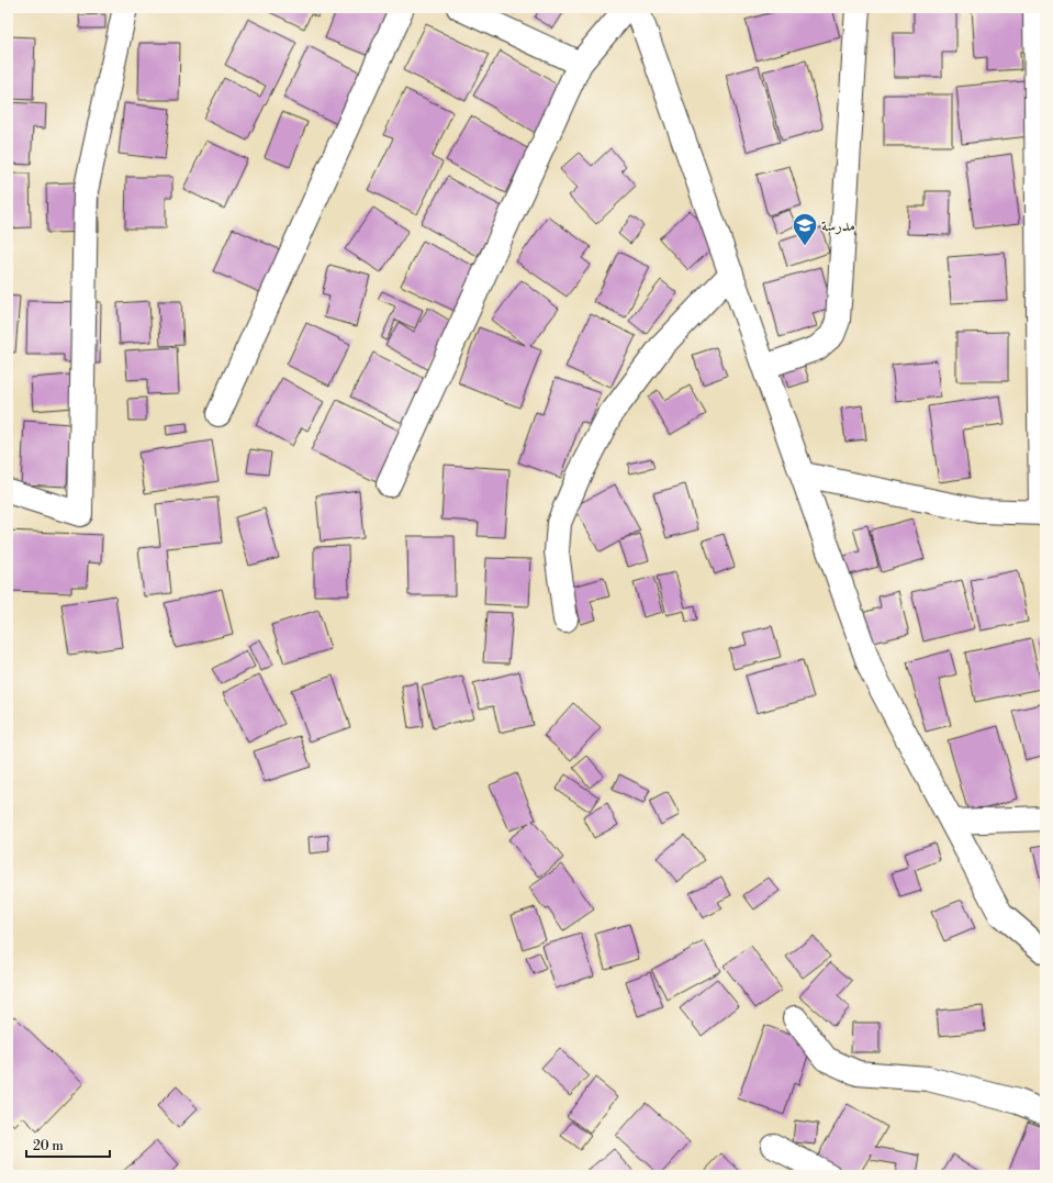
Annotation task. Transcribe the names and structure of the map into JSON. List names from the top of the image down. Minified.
{"places":{"school or university":["مدرسة"]},"scale_bar":"20 m"}
